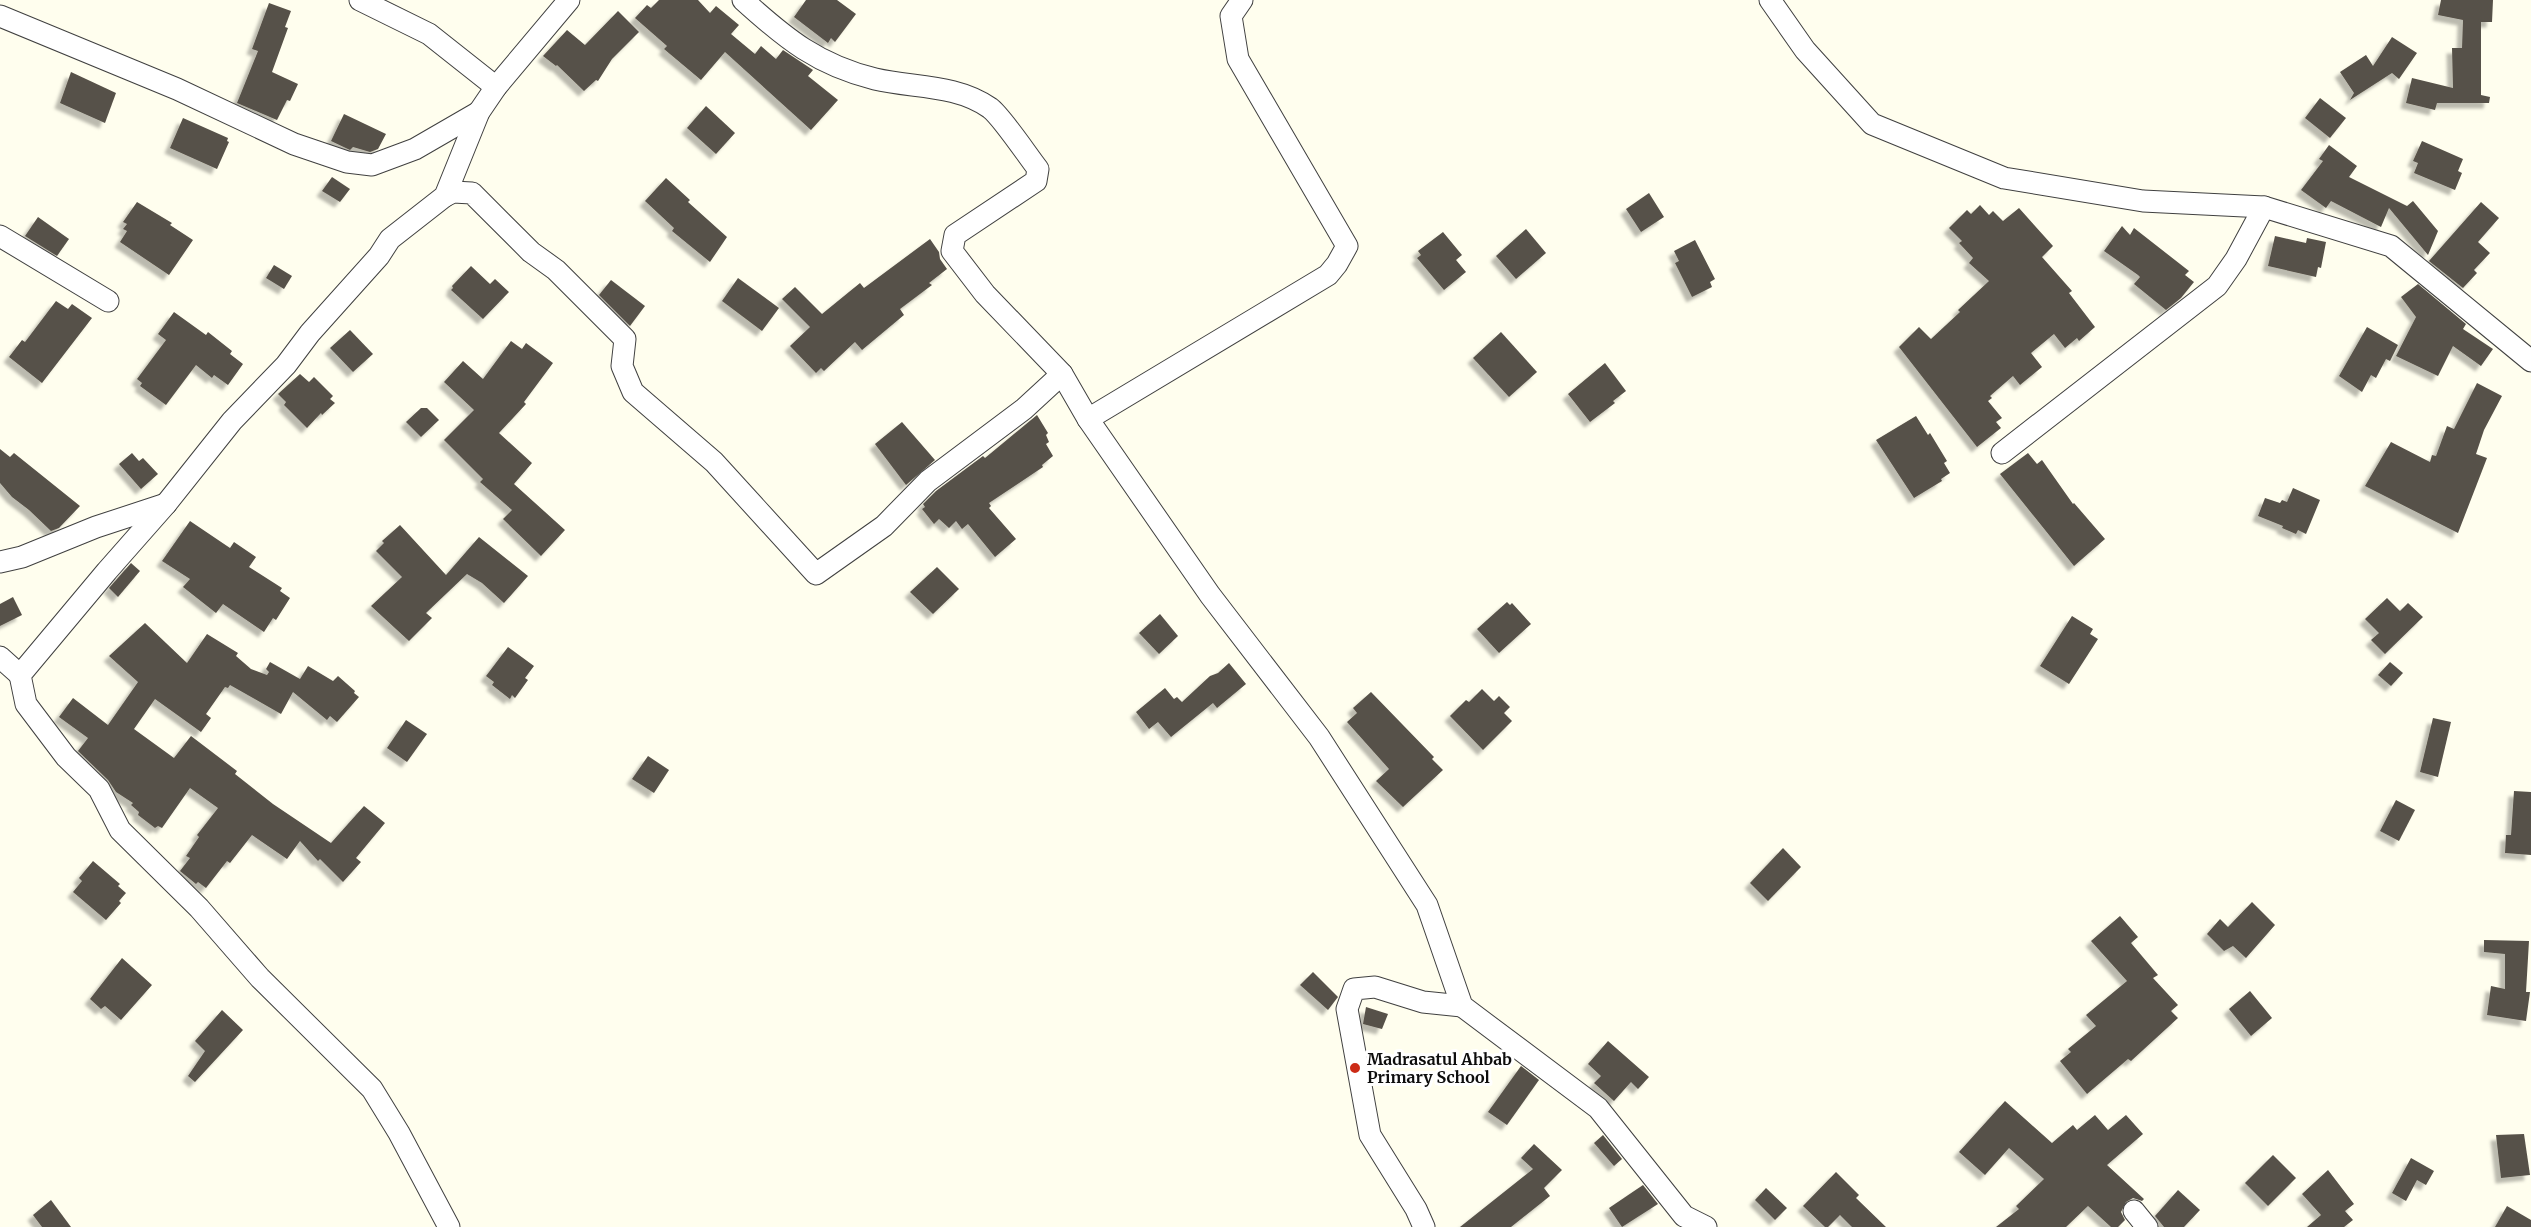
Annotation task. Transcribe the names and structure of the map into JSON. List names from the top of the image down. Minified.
{"places":["Madrasatul Ahbab Primary School"]}
